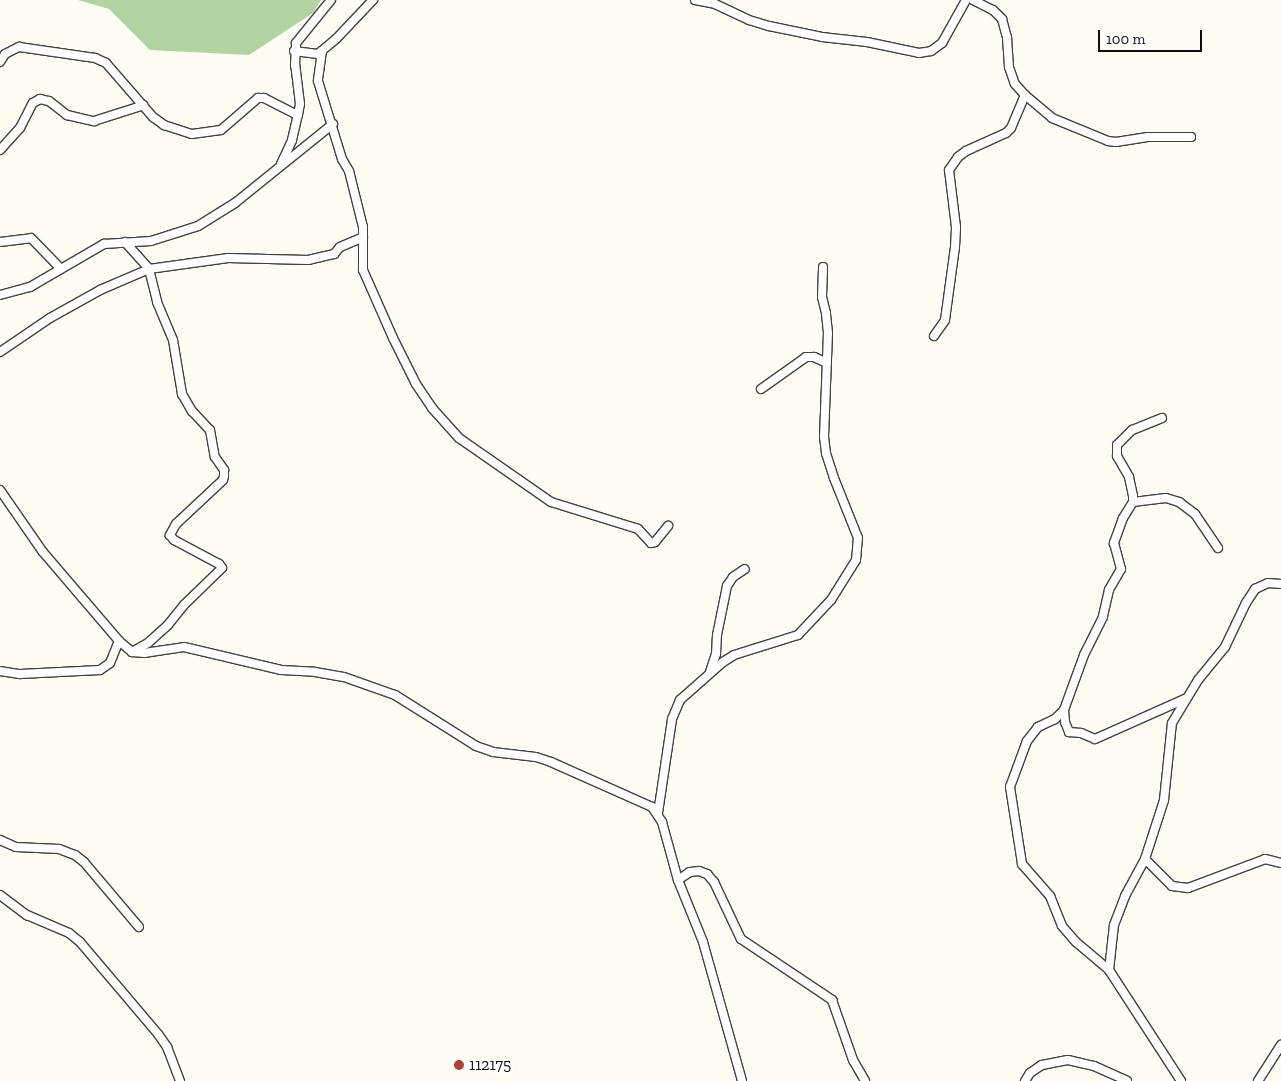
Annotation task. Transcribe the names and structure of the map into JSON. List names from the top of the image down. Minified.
{"places":["112175"],"scale_bar":"100 m"}
